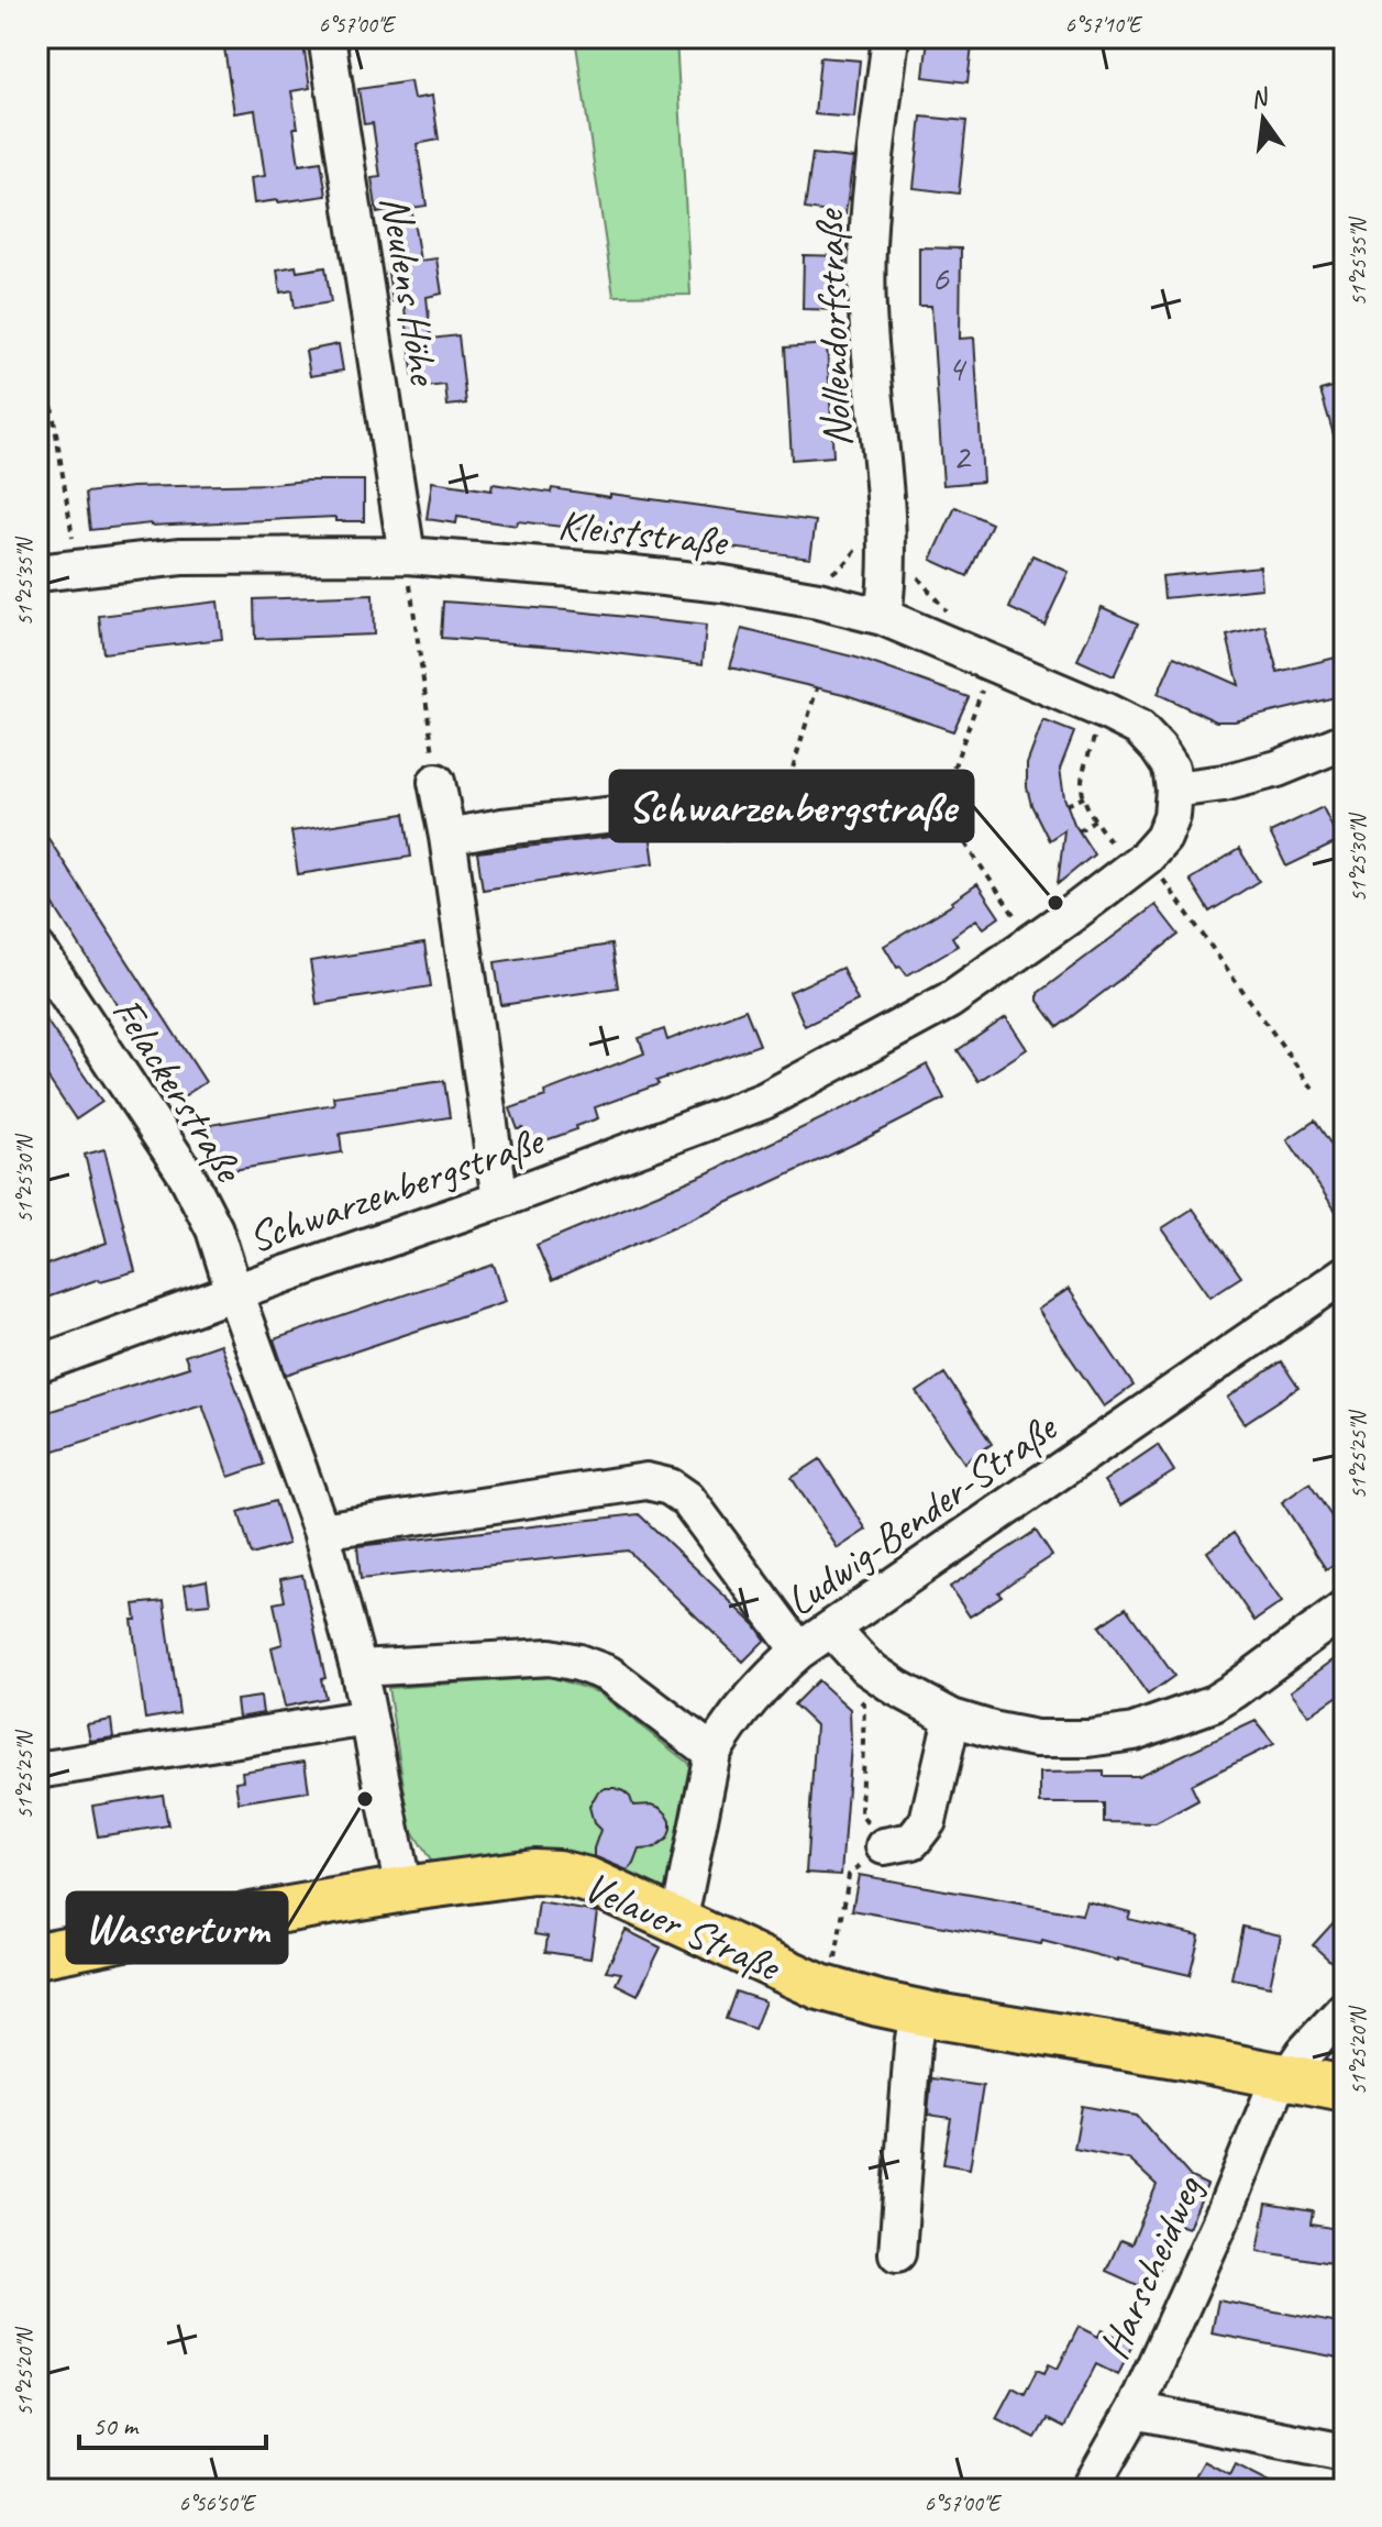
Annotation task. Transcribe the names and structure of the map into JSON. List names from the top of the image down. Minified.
{"streets":{"main road":["Velauer Straße"],"street":["Neulens Höhe","Nollendorfstraße","Kleiststraße","Felackerstraße","Schwarzenbergstraße","Ludwig-Bender-Straße","Harscheidweg"]},"crossings":[["Neulens Höhe","Kleiststraße"],["Nollendorfstraße","Kleiststraße"],["Felackerstraße","Schwarzenbergstraße"],["Felackerstraße","Velauer Straße"],["Ludwig-Bender-Straße","Velauer Straße"],["Velauer Straße","Harscheidweg"]],"places":["Schwarzenbergstraße","Wasserturm"],"house_numbers":["6","4","2"],"scale_bar":"50 m","north":"top","coordinates":["6°57'00\"E","6°57'10\"E","51°25'35\"N","51°25'30\"N","51°25'25\"N","51°25'20\"N","6°56'50\"E"]}
